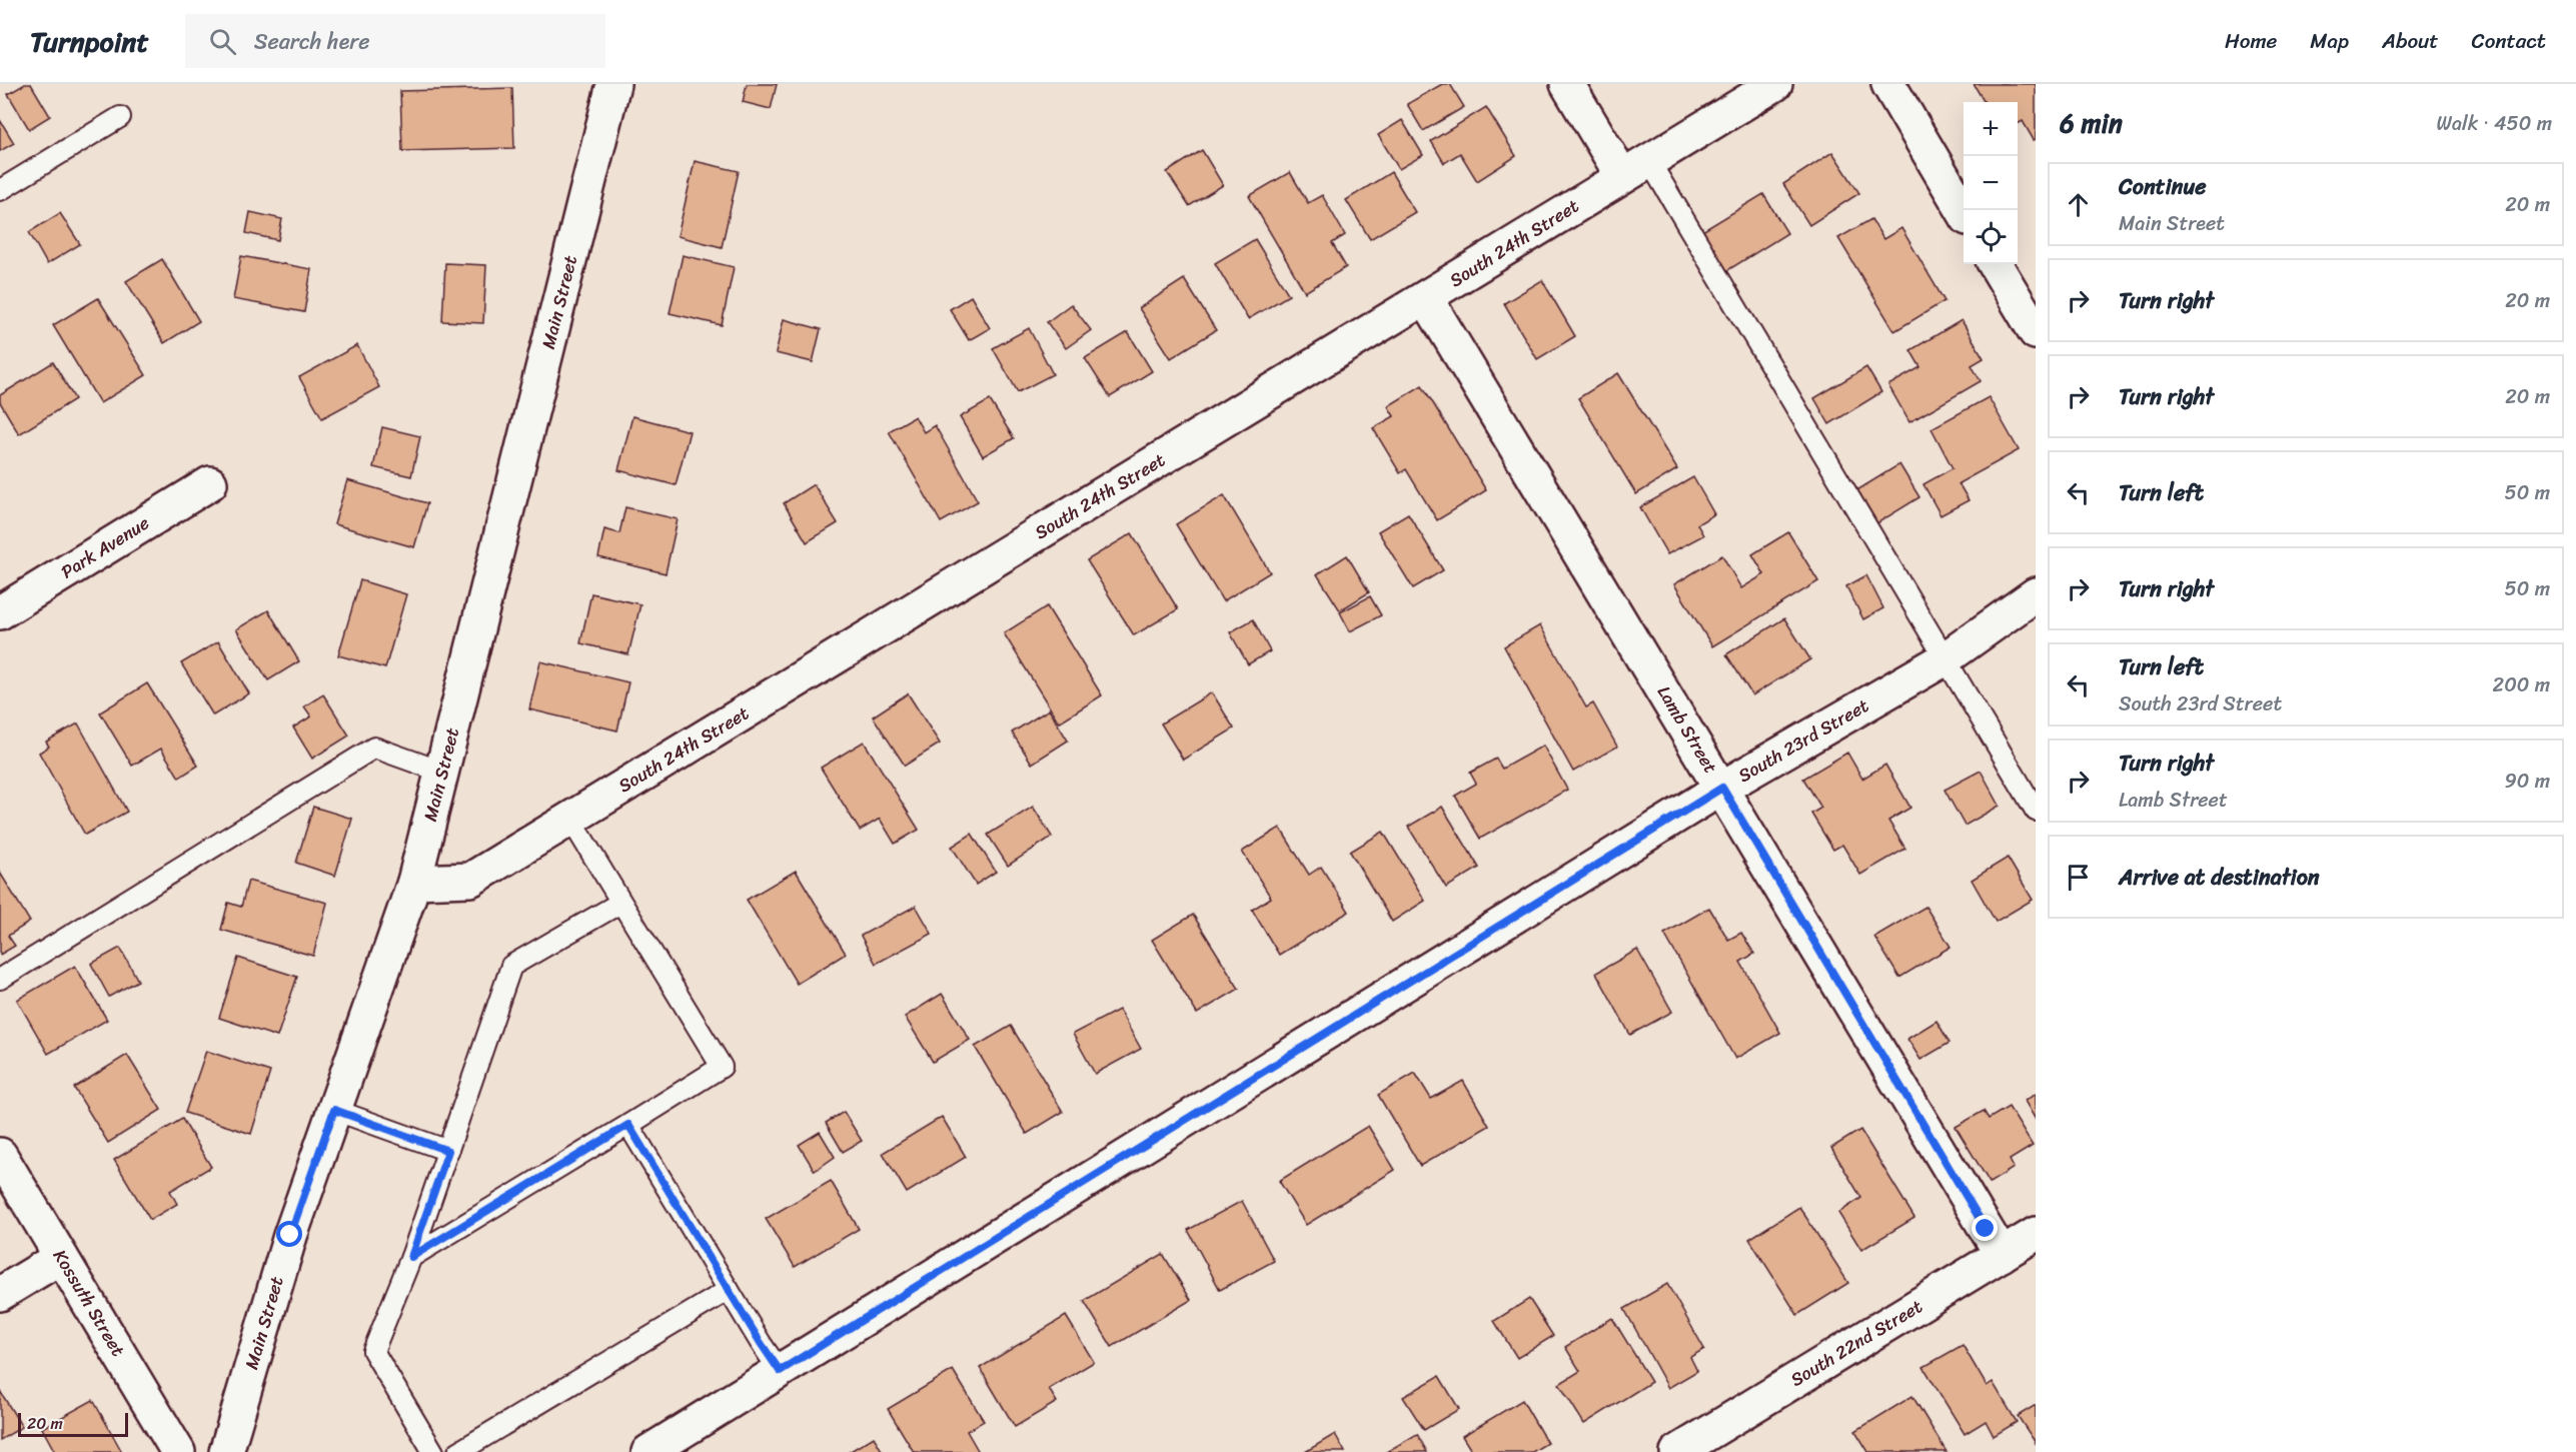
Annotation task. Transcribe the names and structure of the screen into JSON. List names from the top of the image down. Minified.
{"streets":{"street":["South 24th Street","Main Street","Park Avenue","Lamb Street","South 23rd Street","Kossuth Street","South 22nd Street"]},"crossings":[["South 24th Street","Main Street"],["South 24th Street","Lamb Street"],["Lamb Street","South 23rd Street"],["Lamb Street","South 22nd Street"]],"scale_bar":"20 m","page":{"header":"Turnpoint","search":"Search here","nav":["Home","Map","About","Contact"],"heading":["6 min","Walk · 450 m"],"map_buttons":["+","−"],"list":[["Continue","Main Street","20 m"],["Turn right","20 m"],["Turn right","20 m"],["Turn left","50 m"],["Turn right","50 m"],["Turn left","South 23rd Street","200 m"],["Turn right","Lamb Street","90 m"],"Arrive at destination"],"scale":"20 m"}}
